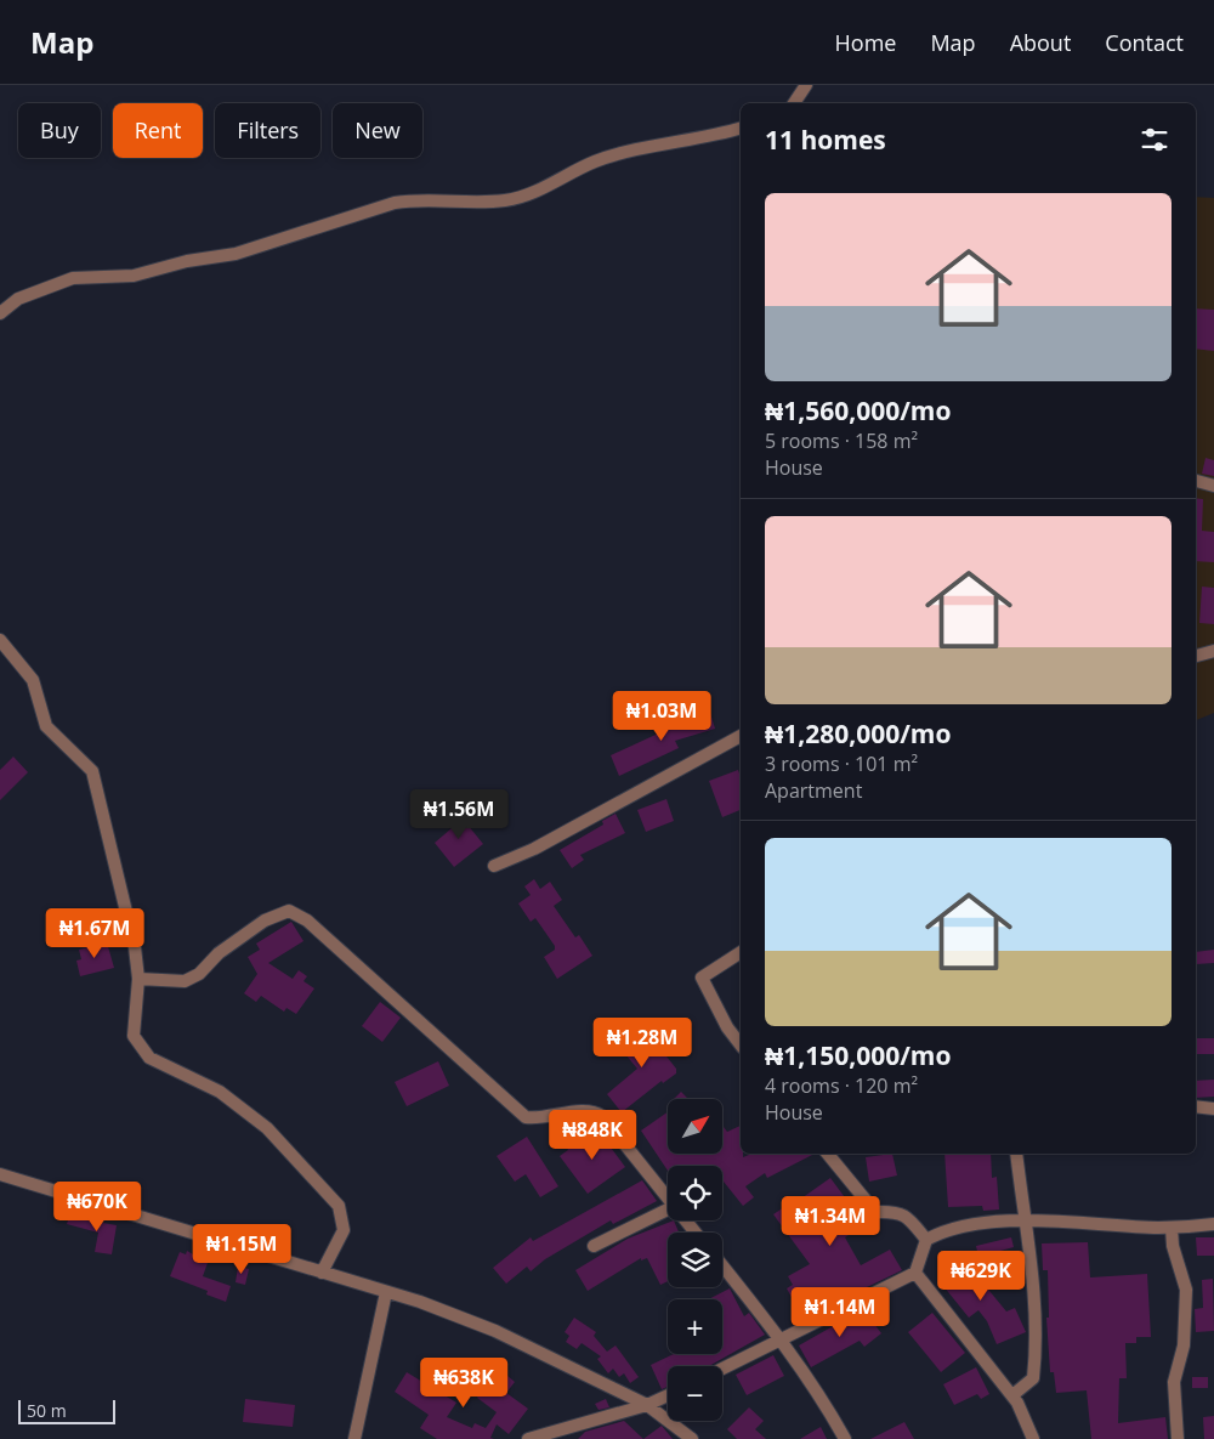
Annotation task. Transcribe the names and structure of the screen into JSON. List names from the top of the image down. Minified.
{"scale_bar":"50 m","north":"top right","page":{"header":"Map","nav":["Home","Map","About","Contact"],"chip":["Buy","Rent","Filters","New"],"heading":"11 homes","list":[{"name":"₦1,560,000/mo","note":"5 rooms · 158 m² · House"},{"name":"₦1,280,000/mo","note":"3 rooms · 101 m² · Apartment"},{"name":"₦1,150,000/mo","note":"4 rooms · 120 m² · House"}],"price":["₦1.03M","₦1.56M","₦1.67M","₦1.28M","₦848K","₦670K","₦1.34M","₦1.15M","₦629K","₦1.14M","₦638K"],"map_buttons":["+","−"],"scale":"50 m"}}
